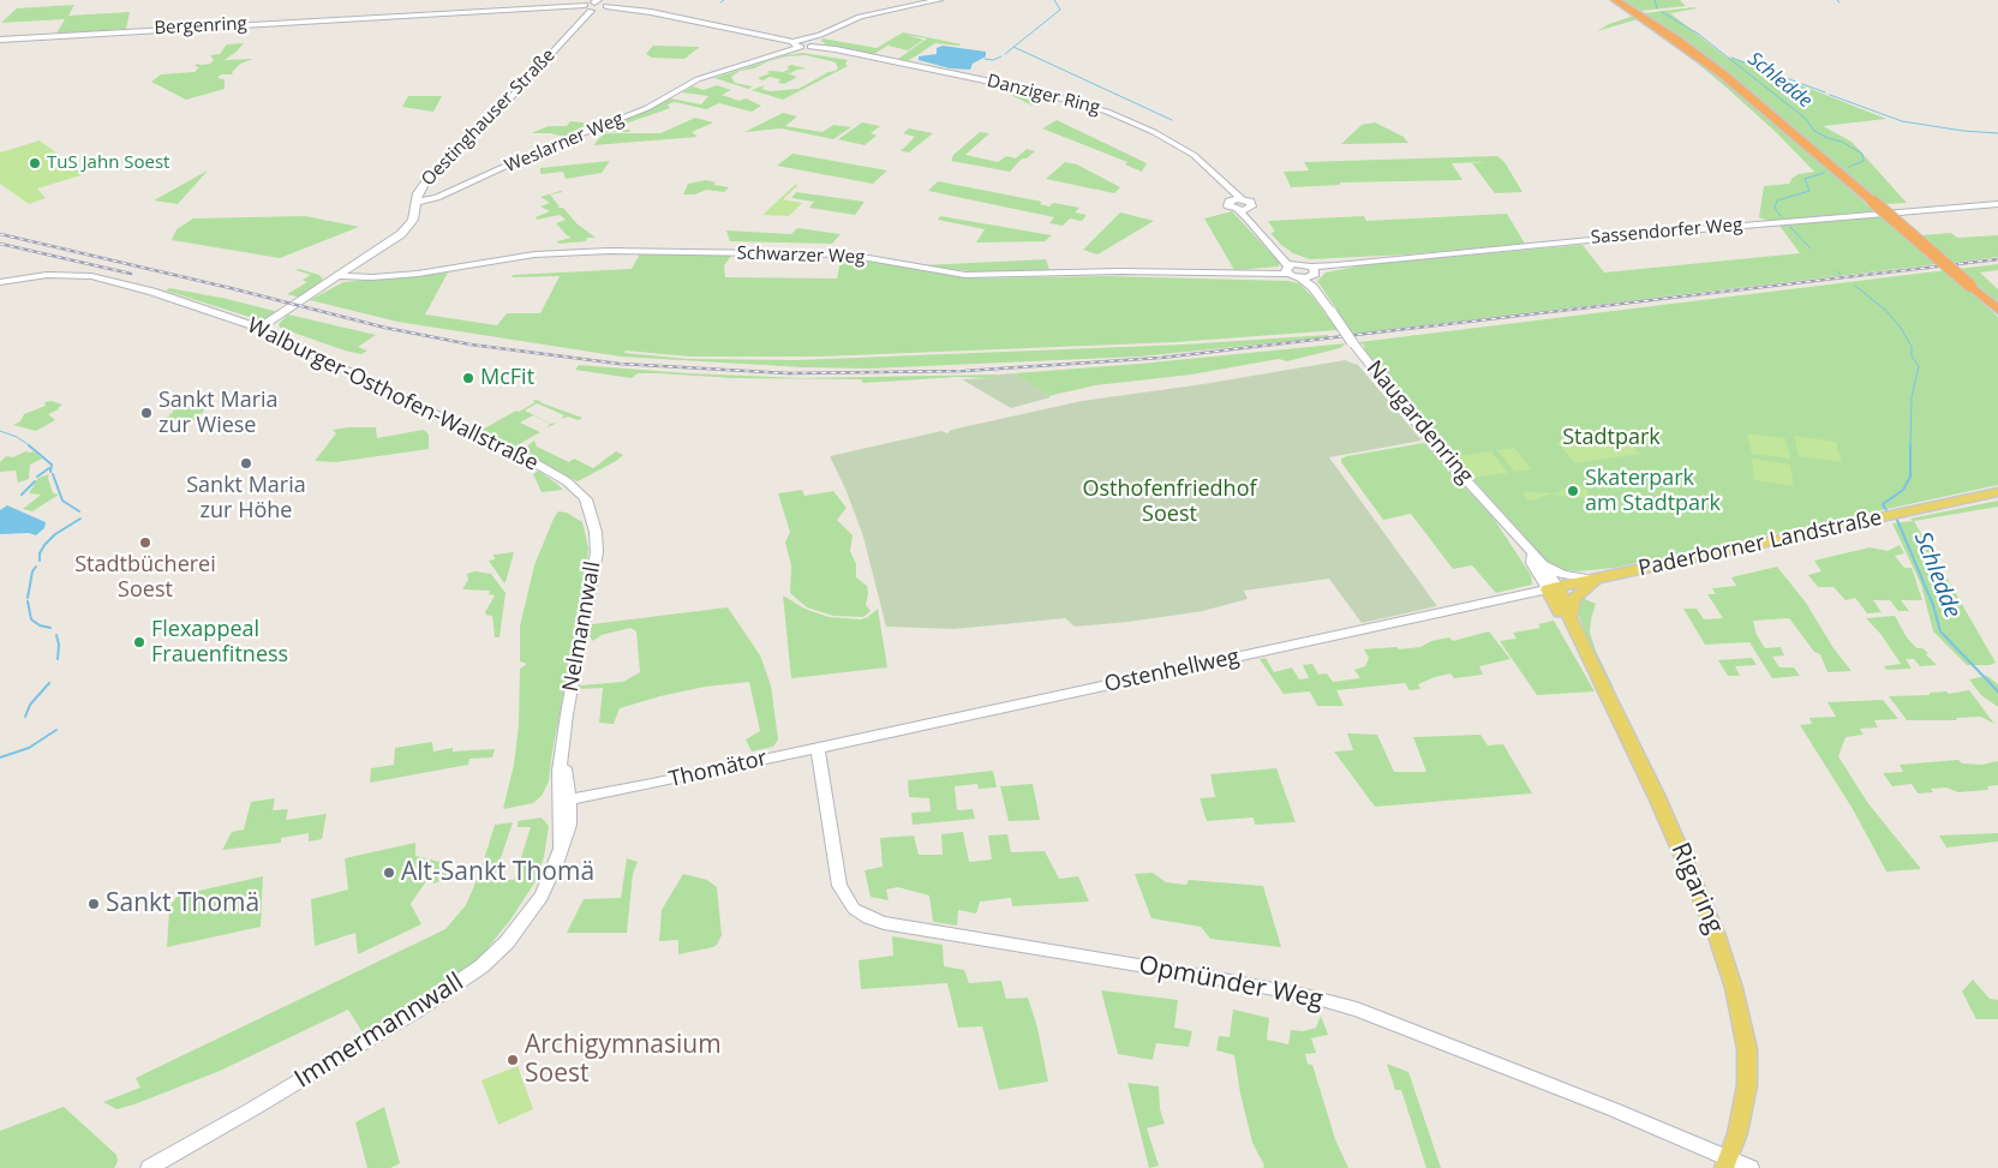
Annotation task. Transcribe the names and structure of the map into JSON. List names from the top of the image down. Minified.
{"streets":{"main road":["Paderborner Landstraße","Rigaring"],"street":["Bergenring","Danziger Ring","Oestinghauser Straße","Weslarner Weg","Sassendorfer Weg","Schwarzer Weg","Walburger-Osthofen-Wallstraße","Naugardenring","Nelmannwall","Ostenhellweg","Thomätor","Opmünder Weg","Immermannwall"]},"crossings":[["Bergenring","Oestinghauser Straße"],["Oestinghauser Straße","Weslarner Weg"],["Oestinghauser Straße","Schwarzer Weg"],["Oestinghauser Straße","Walburger-Osthofen-Wallstraße"],["Sassendorfer Weg","Naugardenring"],["Schwarzer Weg","Naugardenring"],["Walburger-Osthofen-Wallstraße","Nelmannwall"],["Naugardenring","Paderborner Landstraße"],["Naugardenring","Ostenhellweg"],["Naugardenring","Rigaring"],["Paderborner Landstraße","Ostenhellweg"],["Paderborner Landstraße","Rigaring"],["Nelmannwall","Thomätor"],["Nelmannwall","Immermannwall"],["Ostenhellweg","Thomätor"],["Ostenhellweg","Rigaring"],["Ostenhellweg","Opmünder Weg"],["Thomätor","Immermannwall"],["Rigaring","Opmünder Weg"]],"water":["Schledde"],"parks":["Stadtpark","Osthofenfriedhof Soest"],"places":["TuS Jahn Soest","McFit","Sankt Maria zur Wiese","Sankt Maria zur Höhe","Skaterpark am Stadtpark","Stadtbücherei Soest","Flexappeal Frauenfitness","Alt-Sankt Thomä","Sankt Thomä","Archigymnasium Soest"]}
